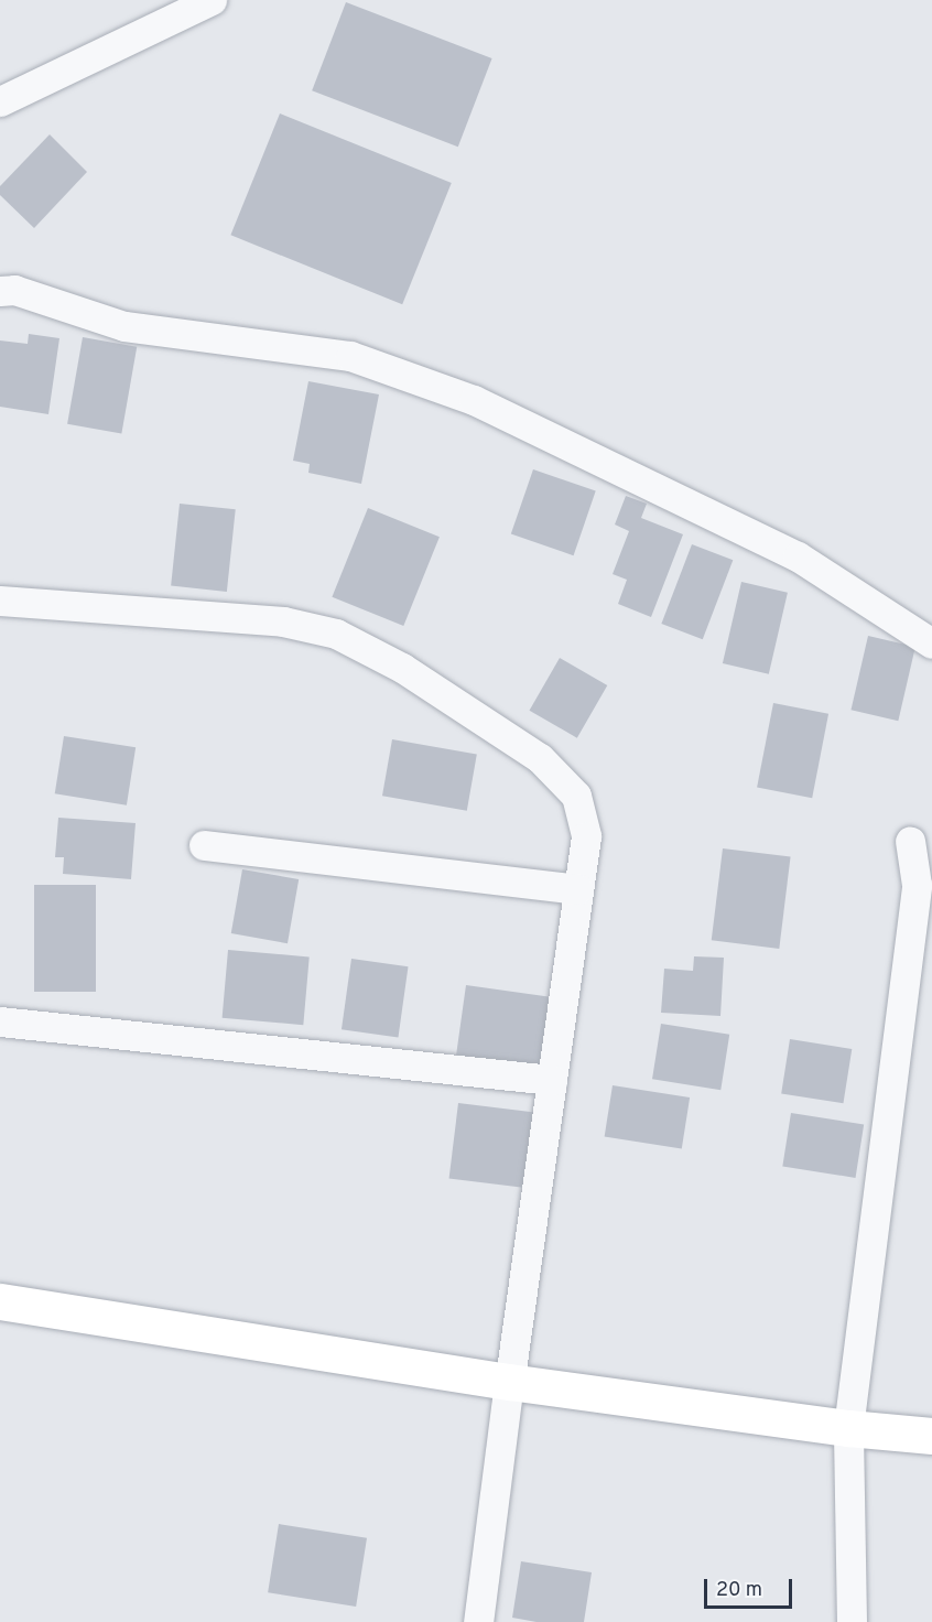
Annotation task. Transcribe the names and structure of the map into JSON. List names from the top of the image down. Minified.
{"scale_bar":"20 m"}
